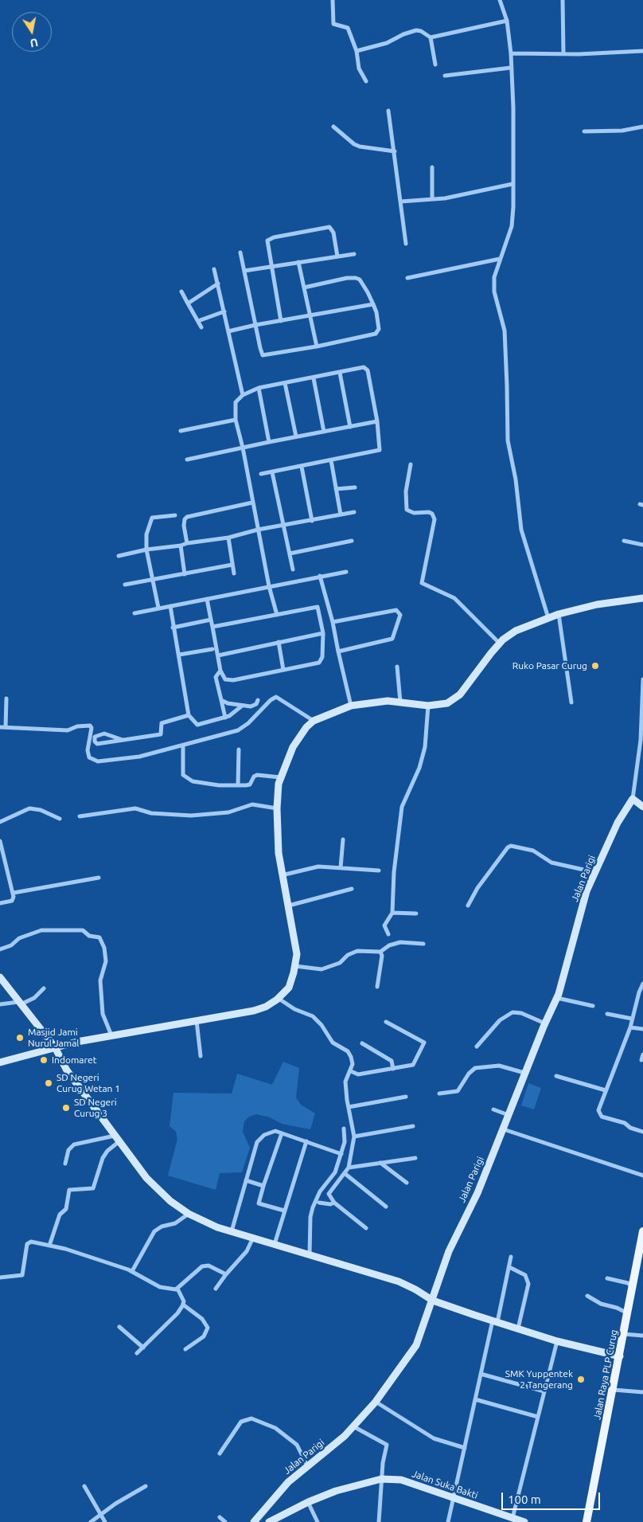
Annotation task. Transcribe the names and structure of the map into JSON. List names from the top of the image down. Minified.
{"streets":{"main road":["Jalan Raya PLP Curug"],"street":["Jalan Parigi","Jalan Suka Bakti"]},"places":["Ruko Pasar Curug","Masjid Jami Nurul Jamal","Indomaret","SD Negeri Curug Wetan 1","SD Negeri Curug 3","SMK Yuppentek 2 Tangerang"],"scale_bar":"100 m","north":"bottom"}
